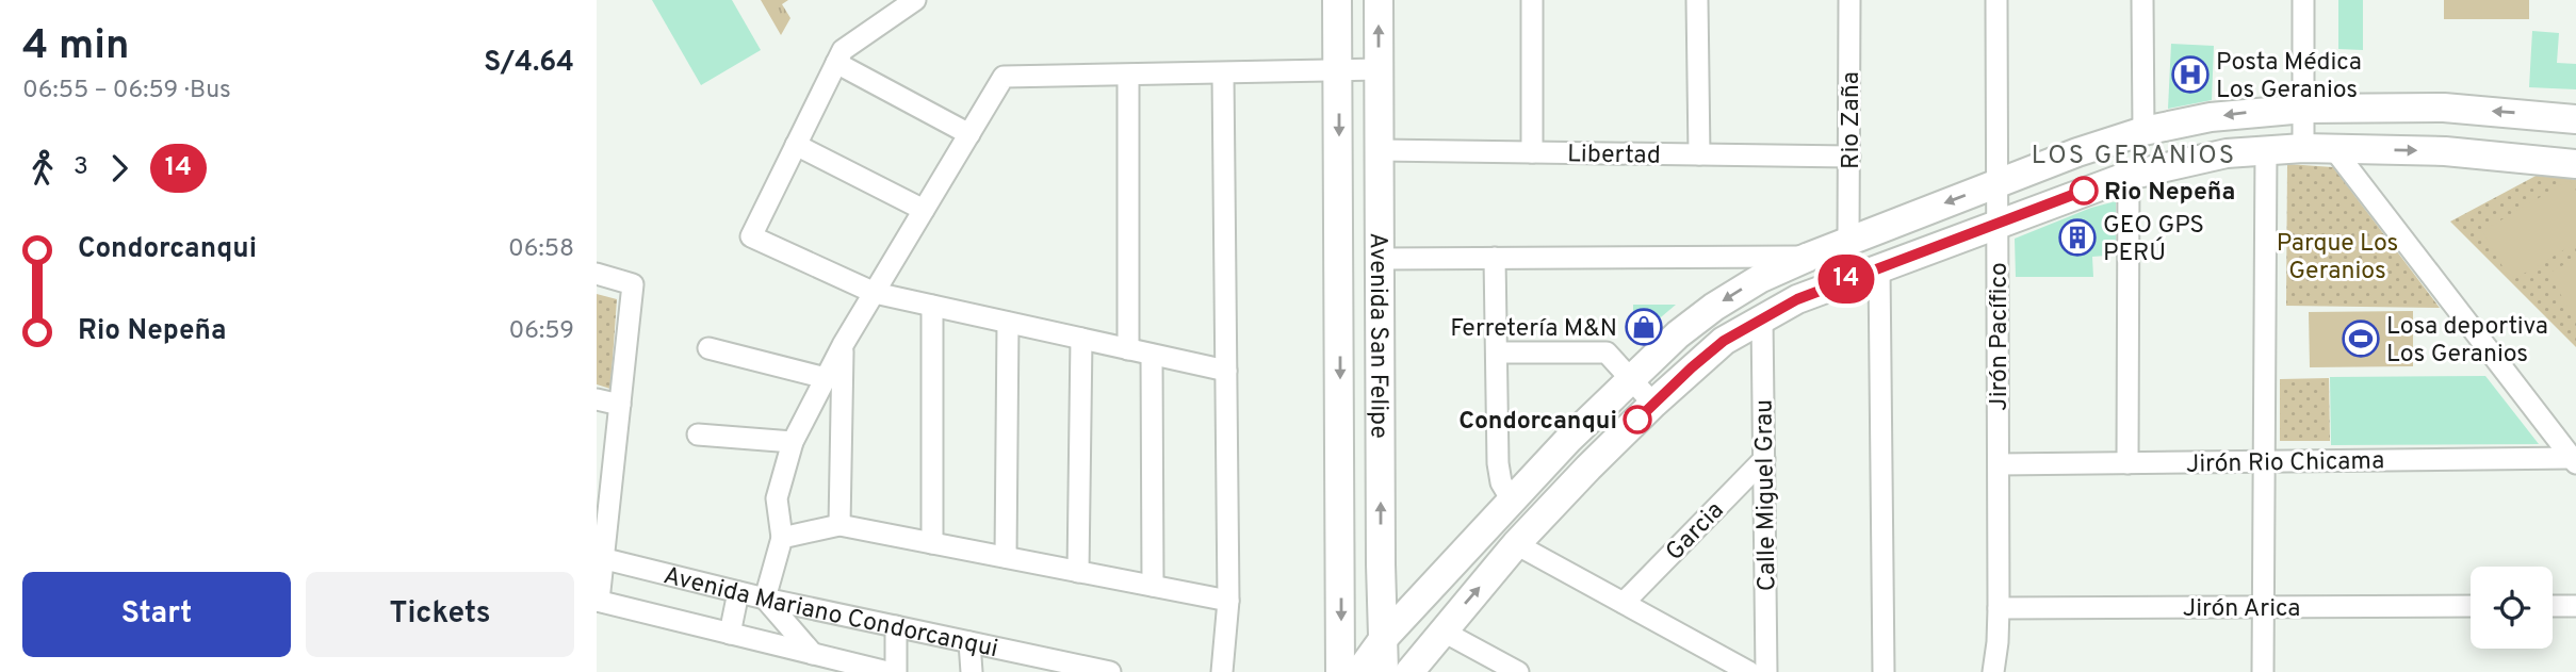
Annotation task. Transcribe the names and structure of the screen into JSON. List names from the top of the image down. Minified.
{"streets":{"main road":["Avenida San Felipe"],"street":["Rio Zaña","Libertad","Jirón Pacífico","Jirón Rio Chicama","Calle Miguel Grau","Garcia","Jirón Arica","Avenida Mariano Condorcanqui"]},"crossings":[["Rio Zaña","Libertad"],["Libertad","Avenida San Felipe"],["Jirón Pacífico","Jirón Rio Chicama"],["Jirón Pacífico","Jirón Arica"],["Calle Miguel Grau","Garcia"]],"districts":["LOS GERANIOS"],"parks":["Parque Los Geranios"],"places":{"hospital":["Posta Médica Los Geranios"],"other":["Rio Nepeña","Condorcanqui"],"building":["GEO GPS PERÚ"],"shop":["Ferretería M&N"],"sports":["Losa deportiva Los Geranios"]},"lines":["bus line 14"],"page":{"heading":["4 min","06:55 – 06:59 · Bus","S/4.64"],"on_map":"14","legs":["3","14"],"list":[{"name":"Condorcanqui","value":"06:58"},{"name":"Rio Nepeña","value":"06:59"}],"buttons":["Start","Tickets"]}}
